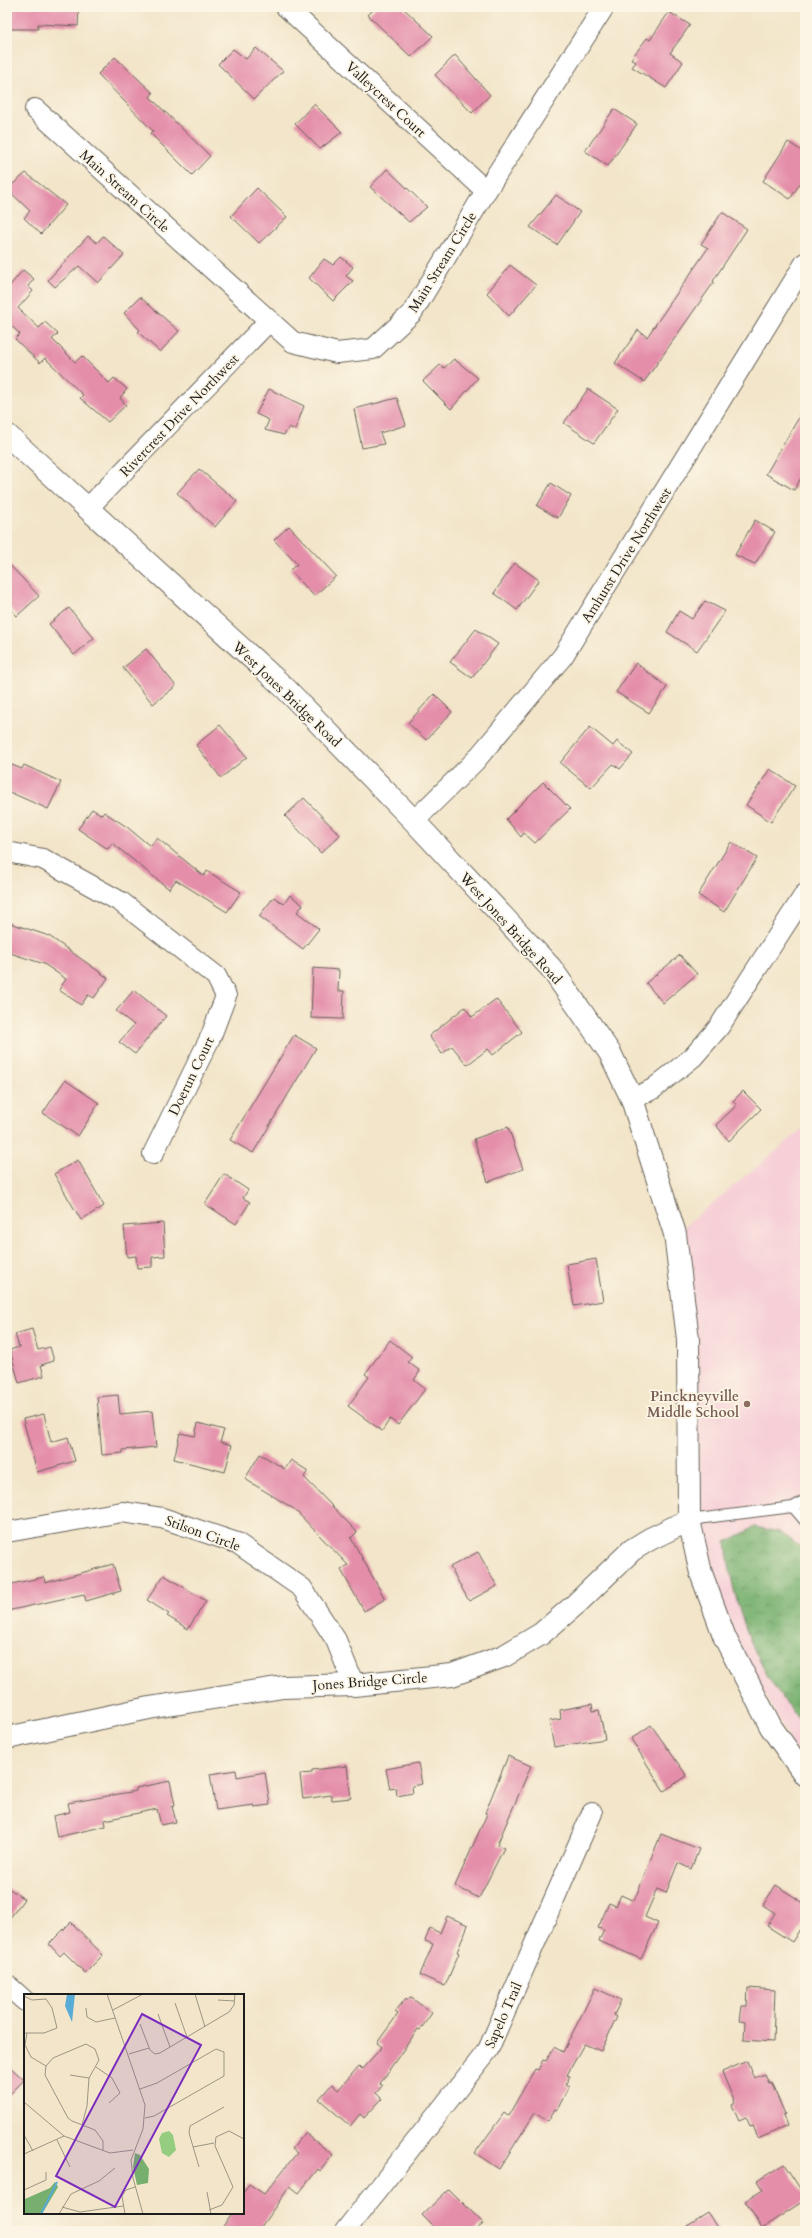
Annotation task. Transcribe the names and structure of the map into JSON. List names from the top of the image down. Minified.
{"streets":{"street":["Valleycrest Court","Main Stream Circle","Rivercrest Drive Northwest","Amhurst Drive Northwest","West Jones Bridge Road","Doerun Court","Stilson Circle","Jones Bridge Circle","Sapelo Trail"]},"crossings":[["Valleycrest Court","Main Stream Circle"],["Main Stream Circle","Rivercrest Drive Northwest"],["Rivercrest Drive Northwest","West Jones Bridge Road"],["Amhurst Drive Northwest","West Jones Bridge Road"],["West Jones Bridge Road","Jones Bridge Circle"],["Stilson Circle","Jones Bridge Circle"]],"places":["Pinckneyville Middle School"]}
